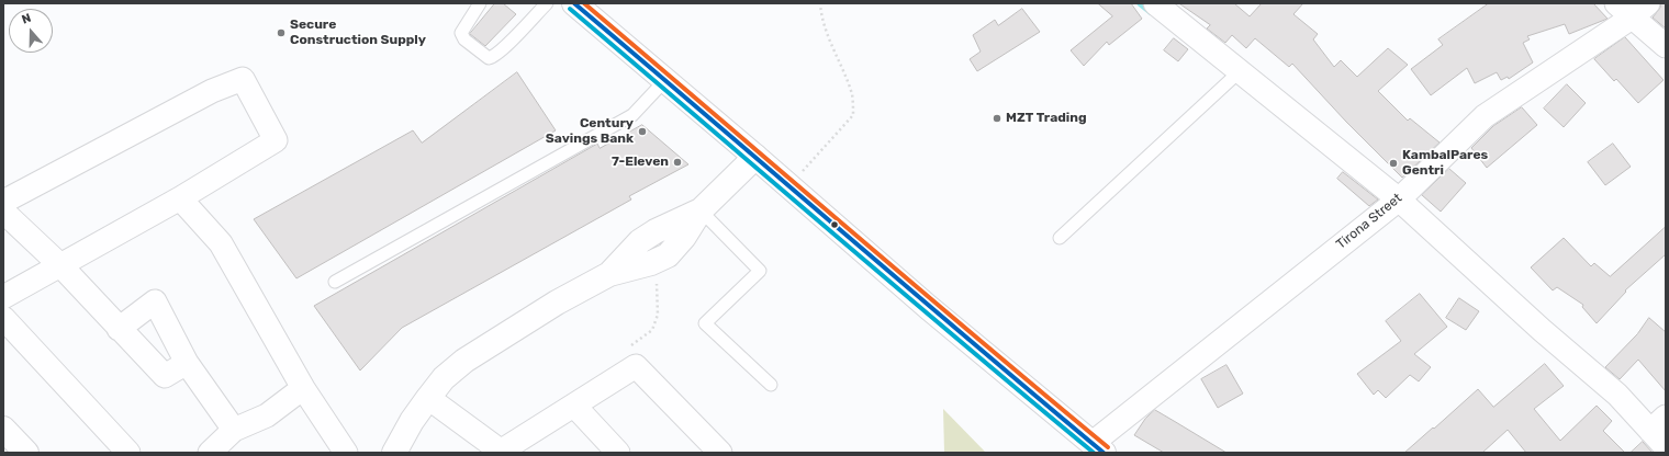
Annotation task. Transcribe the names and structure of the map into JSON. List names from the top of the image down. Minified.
{"streets":{"street":["Tirona Street"]},"places":["Secure Construction Supply","MZT Trading","Century Savings Bank","7-Eleven","KambalPares Gentri"],"north":"top"}
